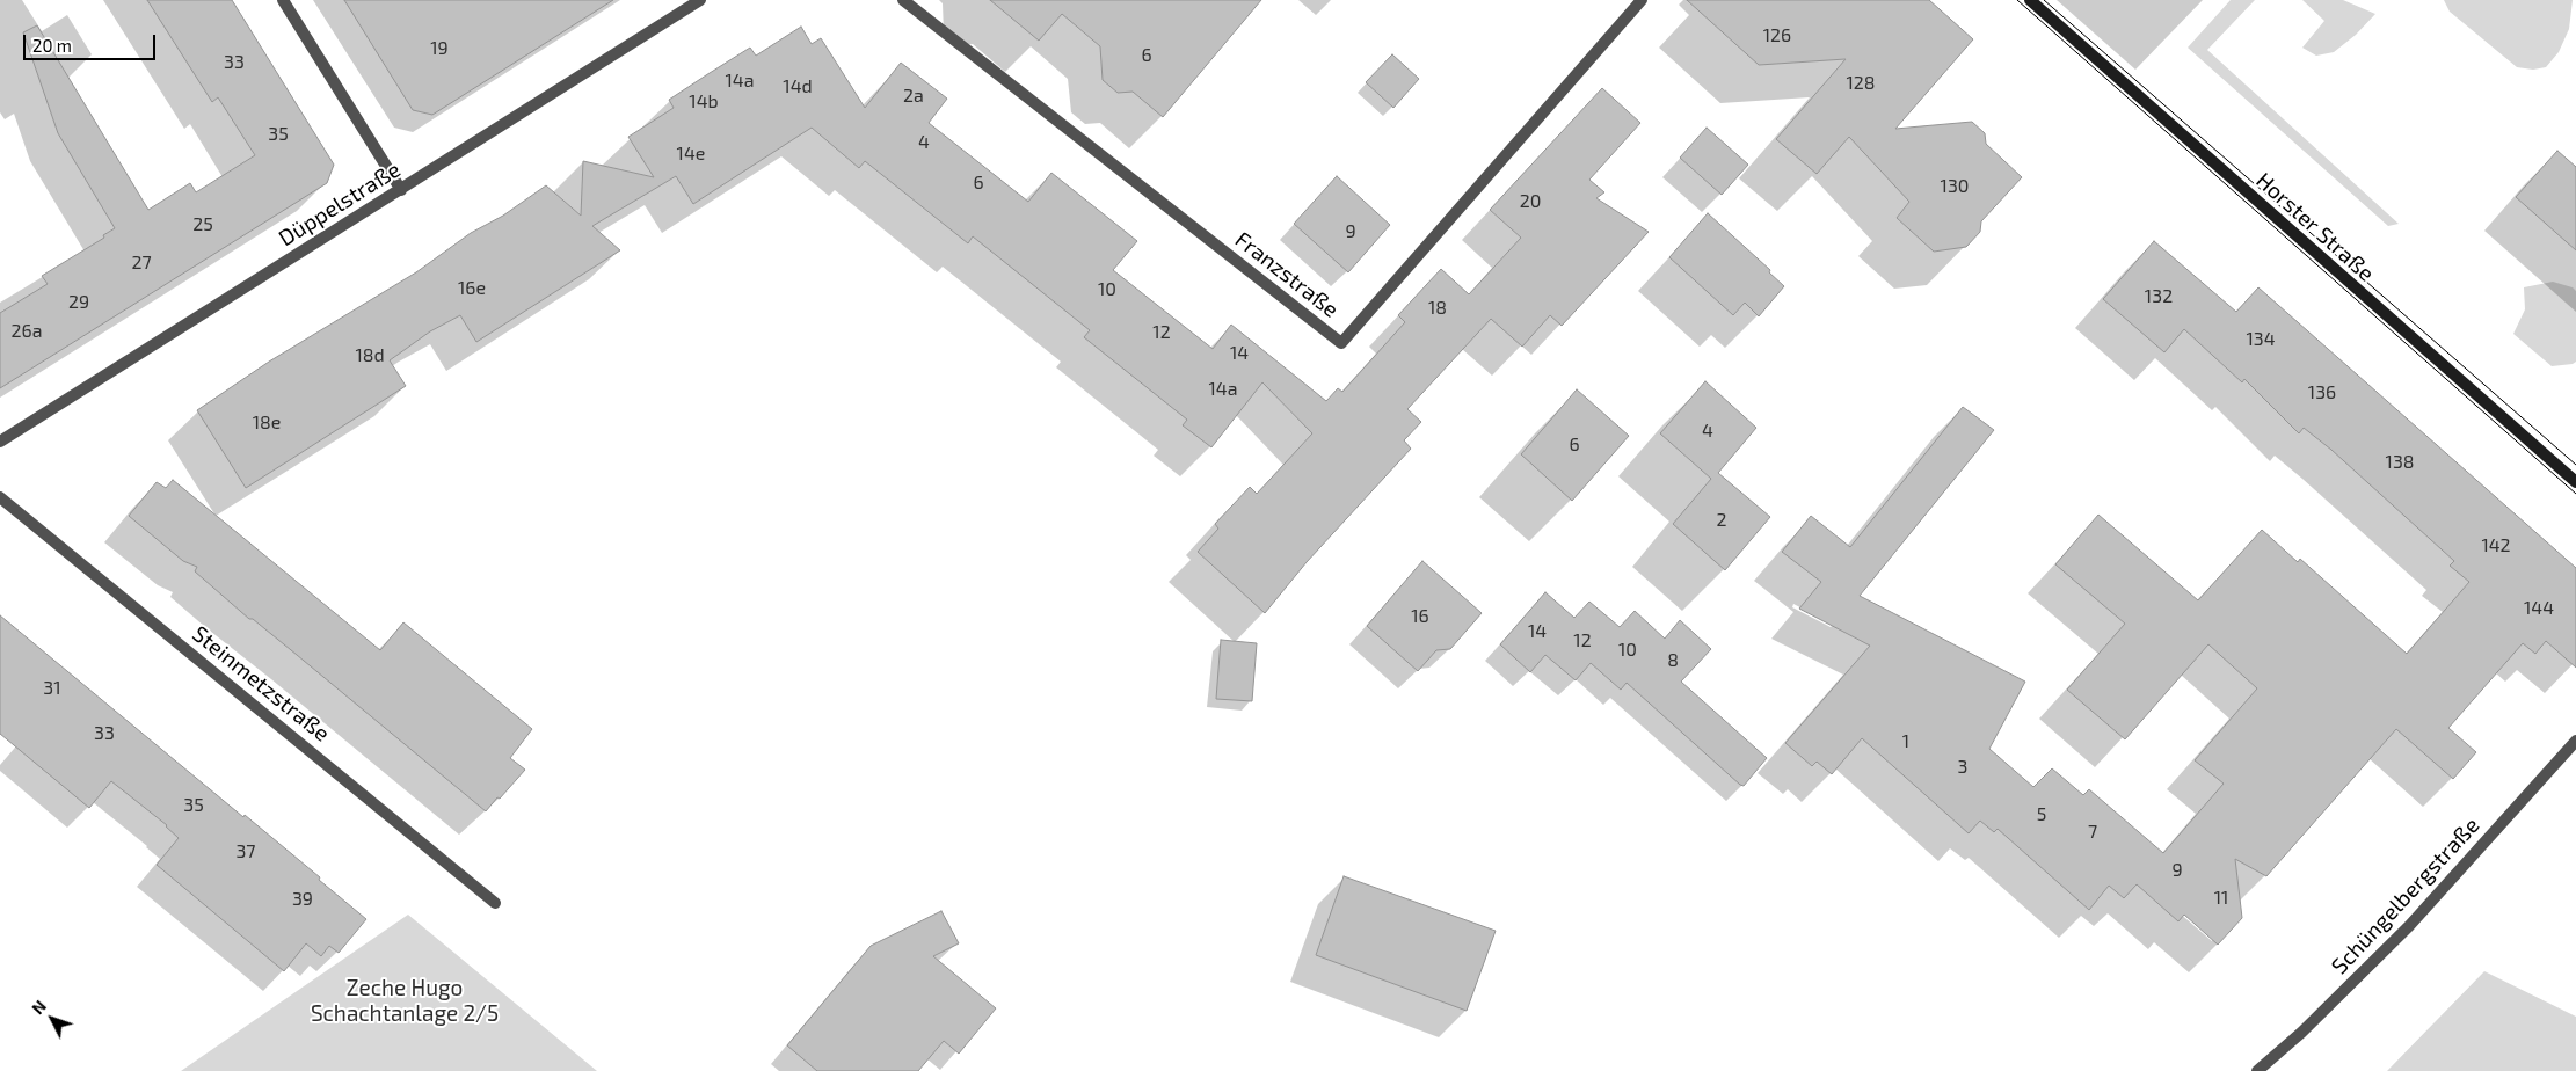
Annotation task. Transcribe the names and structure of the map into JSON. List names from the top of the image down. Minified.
{"streets":{"main road":["Horster Straße"],"street":["Düppelstraße","Franzstraße","Steinmetzstraße","Schüngelbergstraße"]},"parks":["Zeche Hugo Schachtanlage 2/5"],"house_numbers":["126","19","6","33","14a","128","14d","2a","14b","35","4","14e","6","130","20","25","9","27","16e","10","132","29","18","26a","12","134","14","18d","14a","136","18e","4","6","138","2","142","144","16","14","12","10","8","31","33","1","3","35","5","7","37","9","11","39"],"scale_bar":"20 m","north":"top left"}
